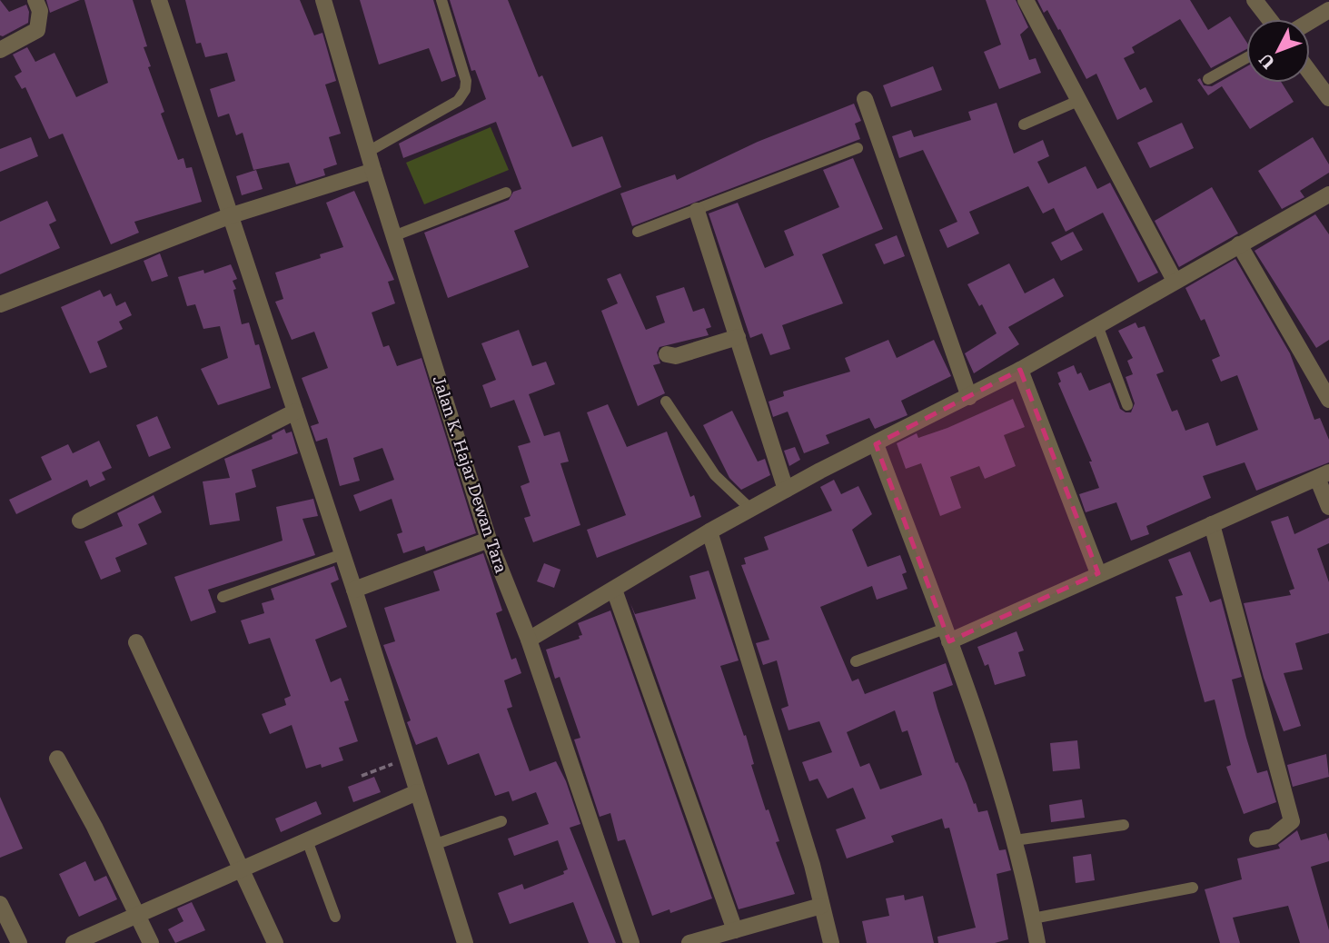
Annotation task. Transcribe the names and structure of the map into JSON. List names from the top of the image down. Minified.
{"streets":{"street":["Jalan K. Hajar Dewan Tara"]},"north":"bottom left"}
